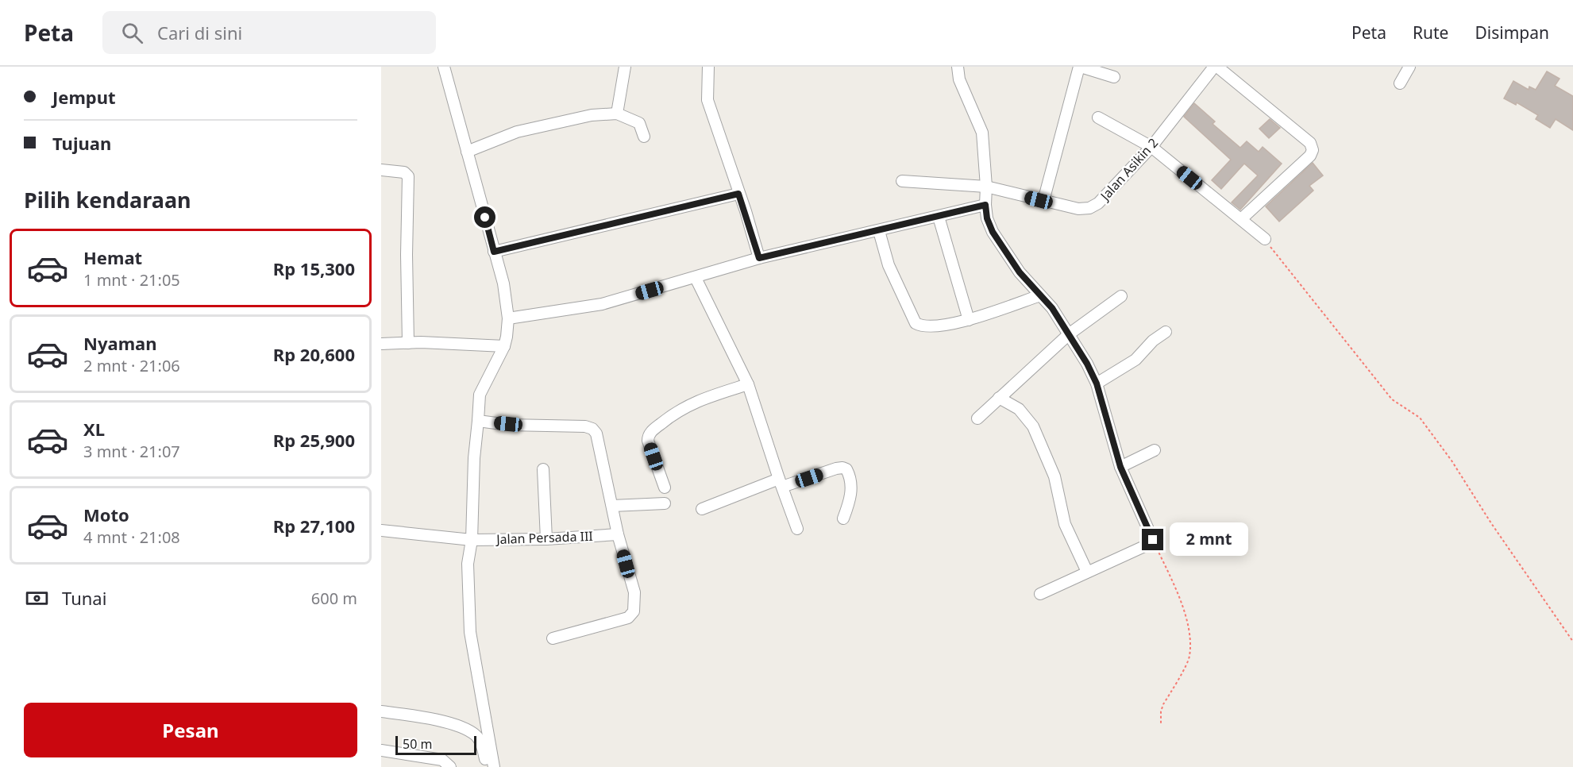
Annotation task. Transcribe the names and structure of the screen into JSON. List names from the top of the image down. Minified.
{"streets":{"street":["Jalan Asikin 2","Jalan Persada III"]},"scale_bar":"50 m","page":{"header":"Peta","search":"Cari di sini","nav":["Peta","Rute","Disimpan"],"banner":["Jemput","Tujuan"],"heading":"Pilih kendaraan","list":[{"name":"Hemat","note":"1 mnt · 21:05","value":"Rp 15,300"},{"name":"Nyaman","note":"2 mnt · 21:06","value":"Rp 20,600"},{"name":"XL","note":"3 mnt · 21:07","value":"Rp 25,900"},{"name":"Moto","note":"4 mnt · 21:08","value":"Rp 27,100"}],"bubble":"2 mnt","pay":["Tunai","600 m"],"buttons":"Pesan","scale":"50 m"}}
